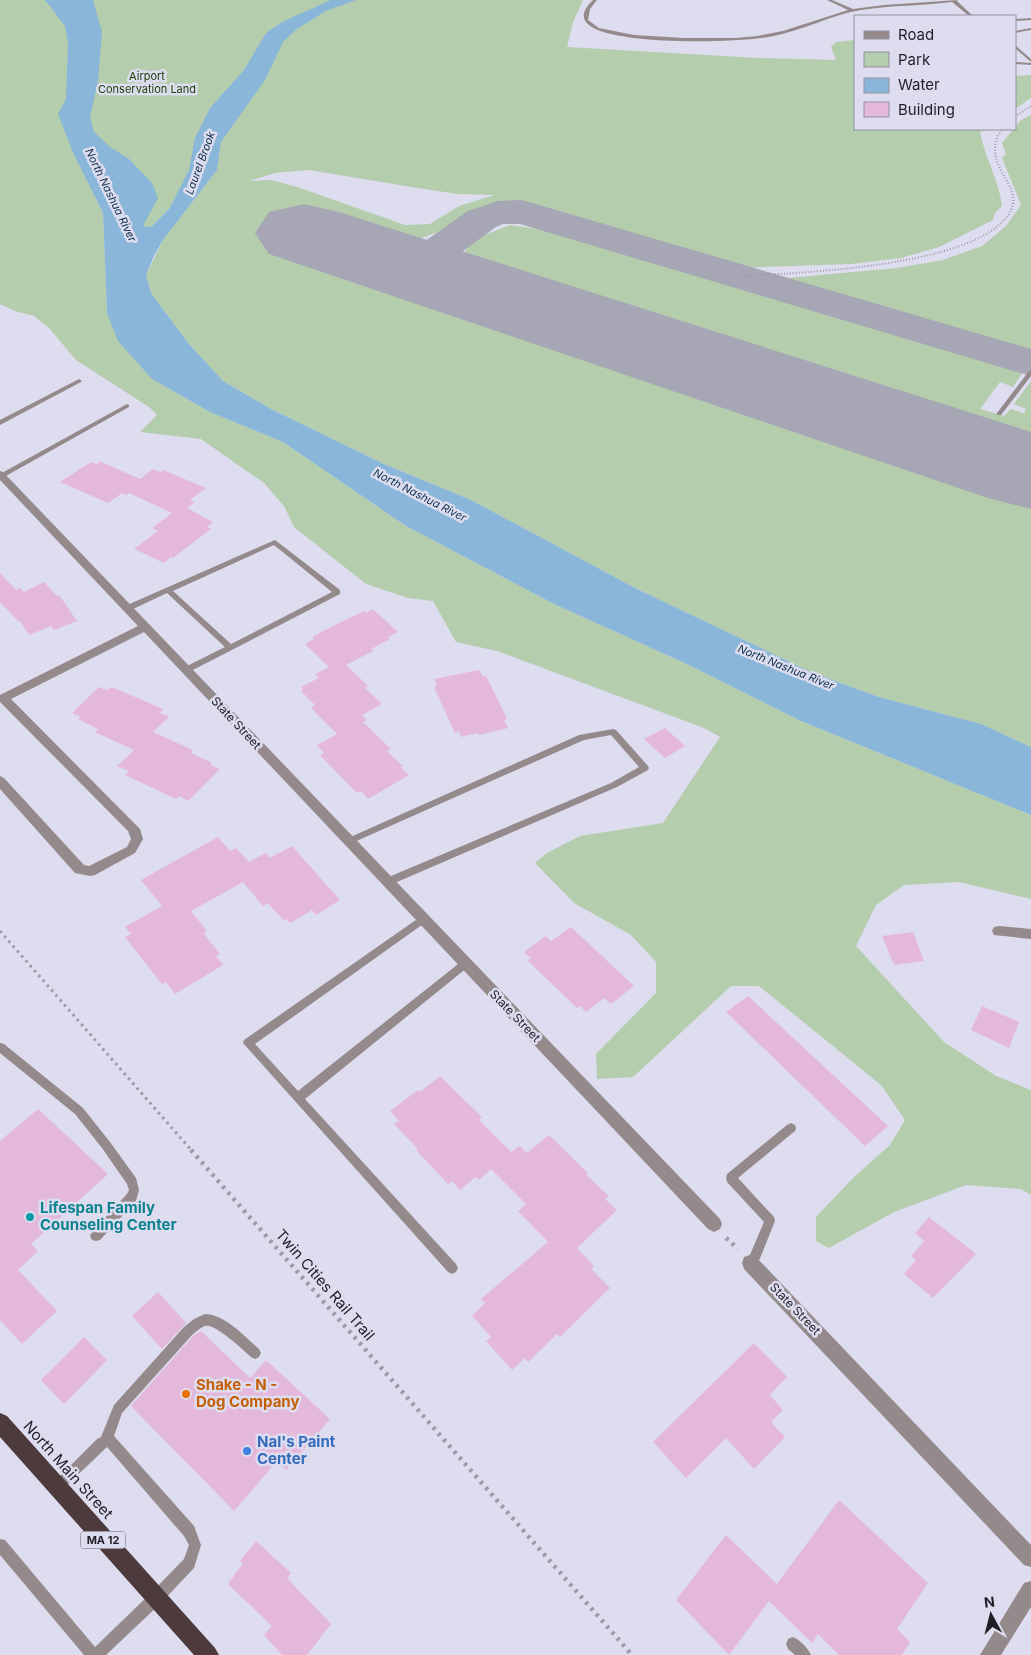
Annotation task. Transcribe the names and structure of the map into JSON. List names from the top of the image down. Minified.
{"streets":{"highway":["North Main Street","MA 12"],"street":["State Street"],"path":["Twin Cities Rail Trail"]},"water":["Laurel Brook","North Nashua River"],"parks":["Airport Conservation Land"],"places":["Lifespan Family Counseling Center","Shake - N - Dog Company","Nal's Paint Center"],"legend":["Road","Park","Water","Building"],"north":"top"}
